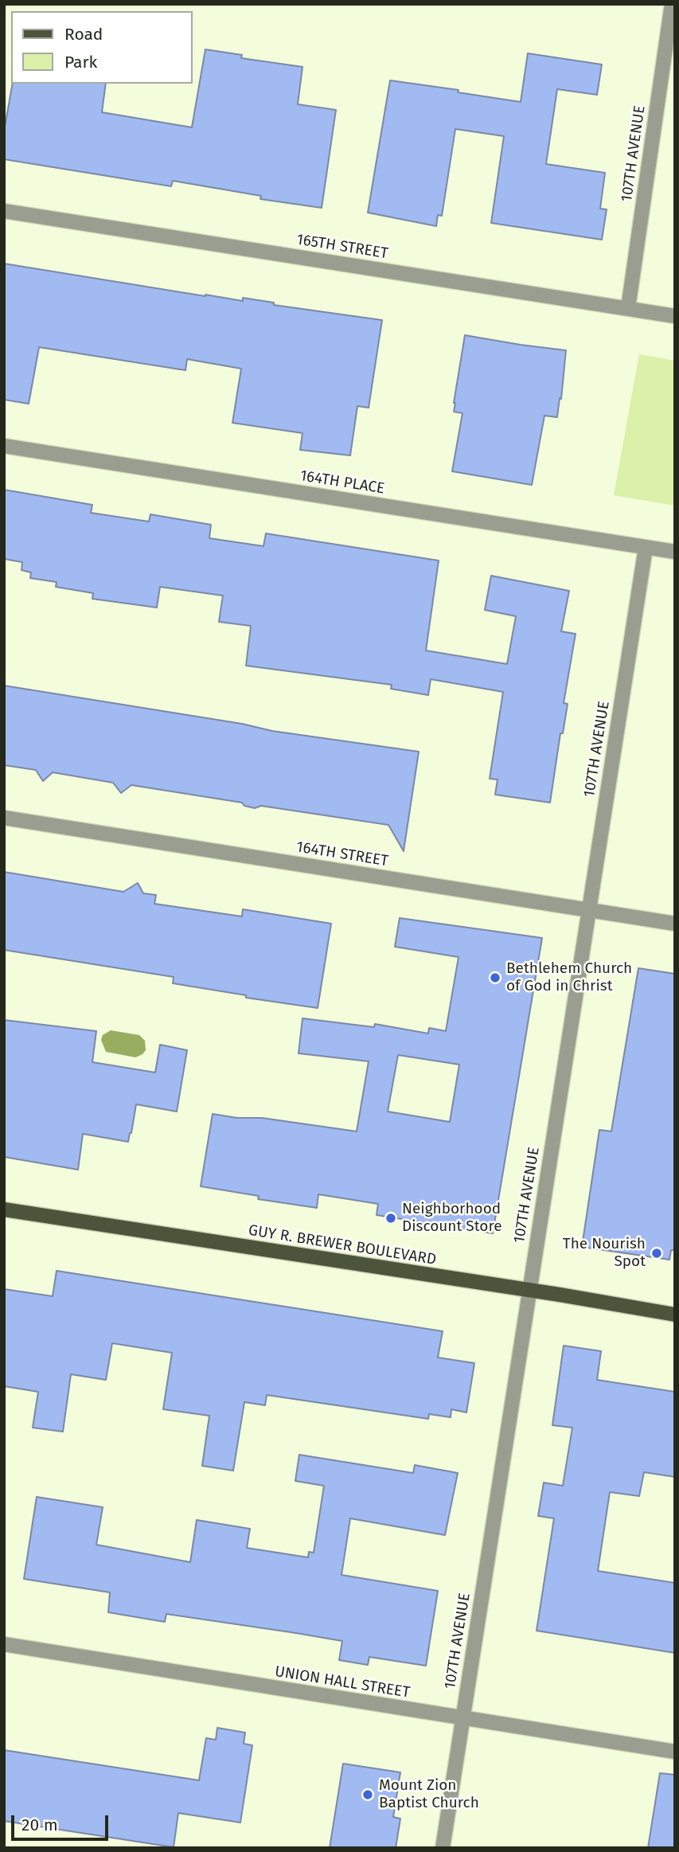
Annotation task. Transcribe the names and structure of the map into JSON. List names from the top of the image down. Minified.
{"streets":{"main road":["GUY R. BREWER BOULEVARD"],"street":["107TH AVENUE","165TH STREET","164TH PLACE","164TH STREET","UNION HALL STREET"]},"crossings":[["107TH AVENUE","165TH STREET"],["107TH AVENUE","164TH PLACE"],["107TH AVENUE","164TH STREET"],["107TH AVENUE","GUY R. BREWER BOULEVARD"],["107TH AVENUE","UNION HALL STREET"]],"places":["Bethlehem Church of God in Christ","Neighborhood Discount Store","The Nourish Spot","Mount Zion Baptist Church"],"legend":["Road","Park"],"scale_bar":"20 m"}
